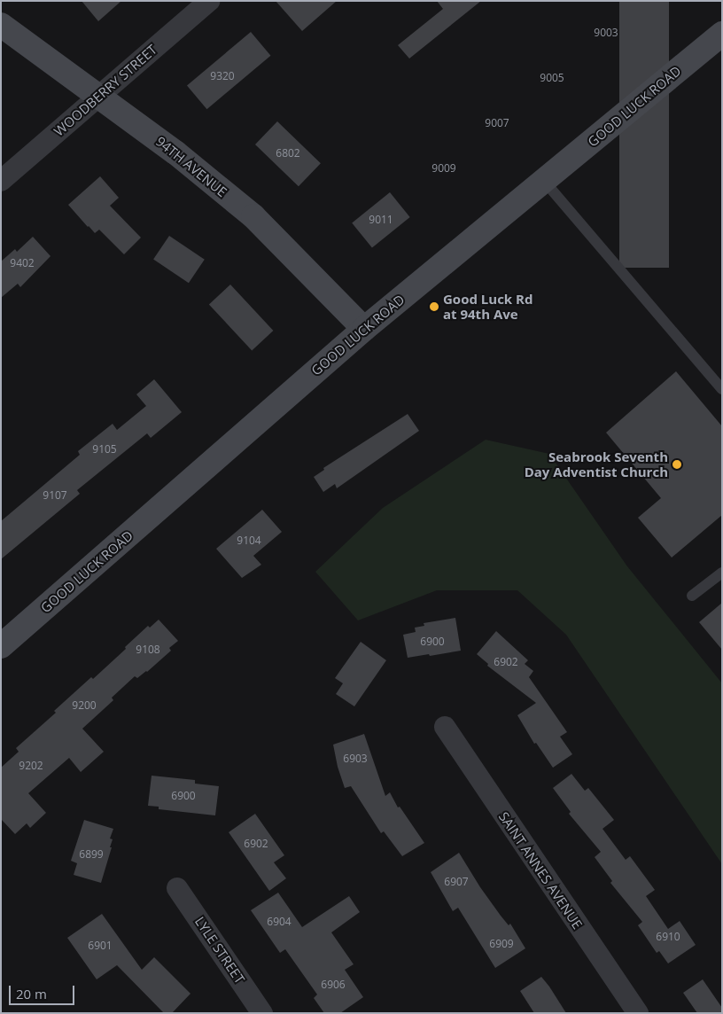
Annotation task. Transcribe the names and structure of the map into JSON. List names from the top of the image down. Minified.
{"streets":{"main road":["GOOD LUCK ROAD","94TH AVENUE"],"street":["WOODBERRY STREET","SAINT ANNES AVENUE","LYLE STREET"]},"crossings":[["WOODBERRY STREET","94TH AVENUE"],["GOOD LUCK ROAD","94TH AVENUE"]],"places":["Good Luck Rd at 94th Ave","Seabrook Seventh Day Adventist Church"],"house_numbers":["9003","9320","9005","9007","6802","9009","9011","9402","9105","9107","9104","6900","9108","6902","9200","6903","9202","6900","6902","6899","6907","6904","6910","6909","6901","6906"],"scale_bar":"20 m"}
